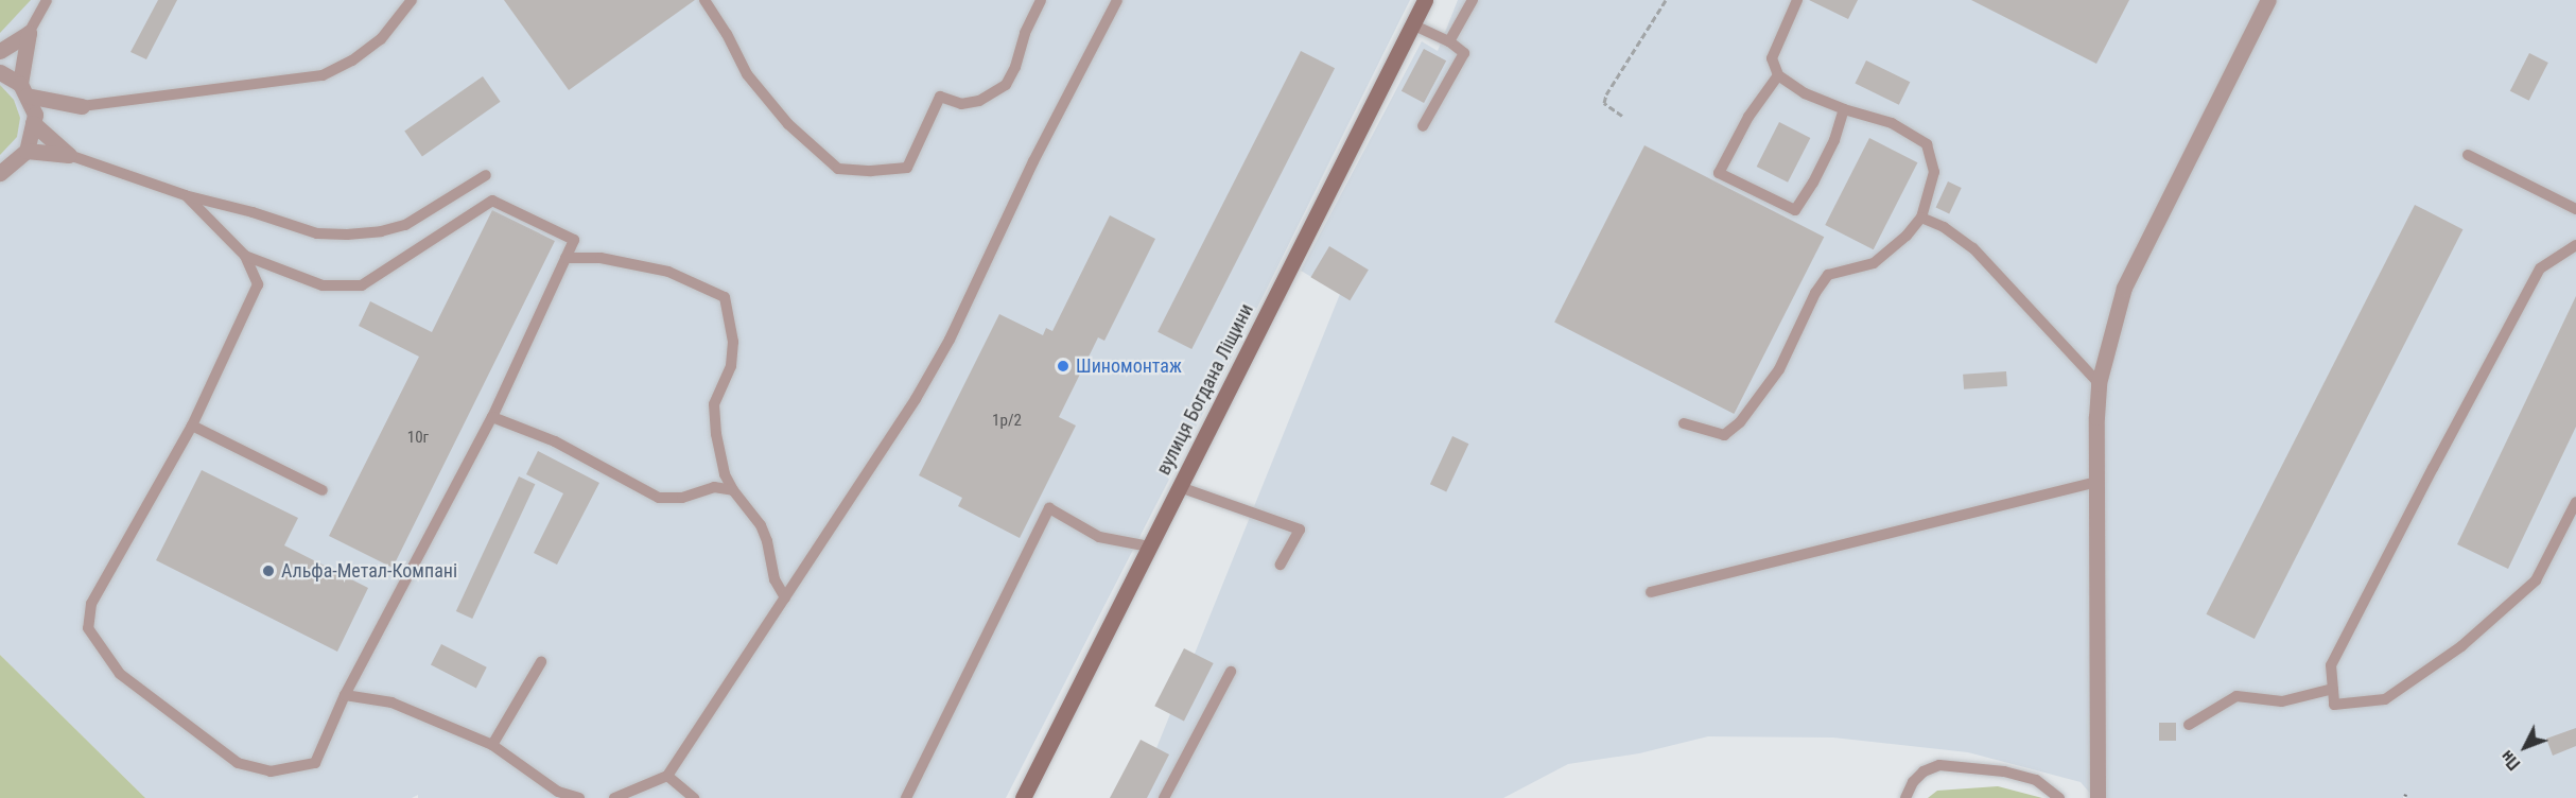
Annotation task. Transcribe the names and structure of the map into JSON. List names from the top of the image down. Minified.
{"streets":{"main road":["вулиця Богдана Ліщини"]},"places":["Шиномонтаж","Альфа-Метал-Компані"],"house_numbers":["1р/2","10г"],"north":"bottom left"}
